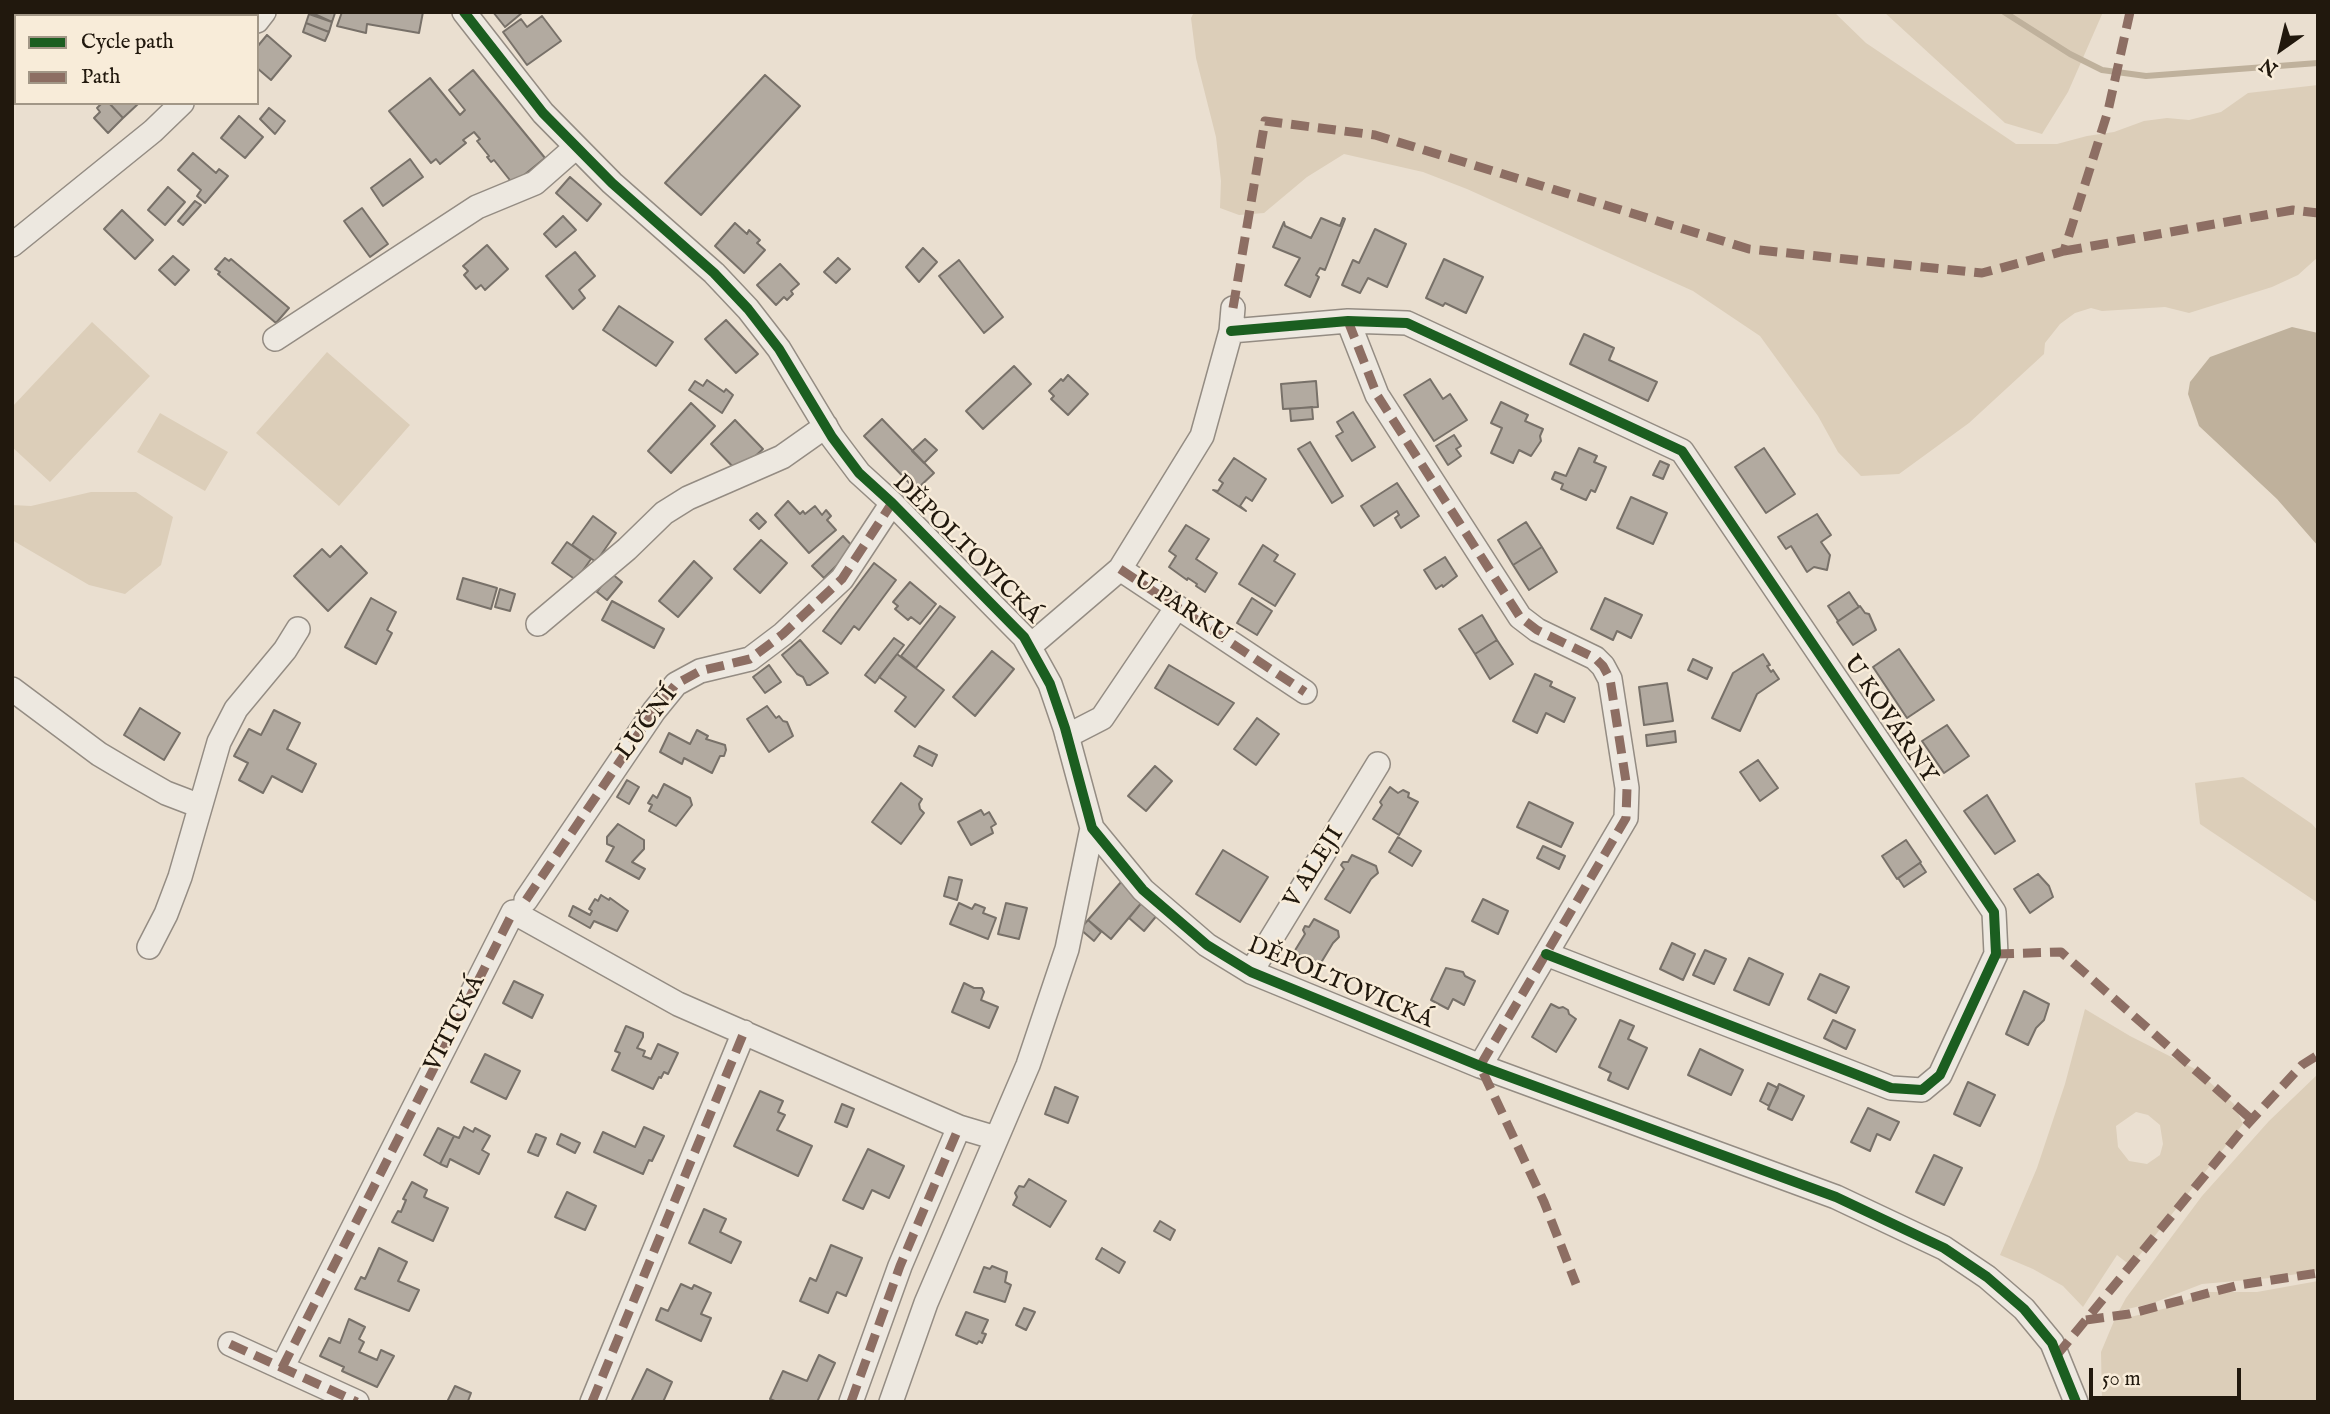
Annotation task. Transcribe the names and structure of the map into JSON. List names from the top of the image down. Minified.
{"streets":{"street":["DĚPOLTOVICKÁ","U PARKU","U KOVÁRNY","LUČNÍ","V ALEJI","VITICKÁ"]},"crossings":[["DĚPOLTOVICKÁ","U PARKU"],["DĚPOLTOVICKÁ","LUČNÍ"],["DĚPOLTOVICKÁ","V ALEJI"],["DĚPOLTOVICKÁ","VITICKÁ"],["U PARKU","U KOVÁRNY"]],"legend":["Cycle path","Path"],"scale_bar":"50 m","north":"bottom left"}
